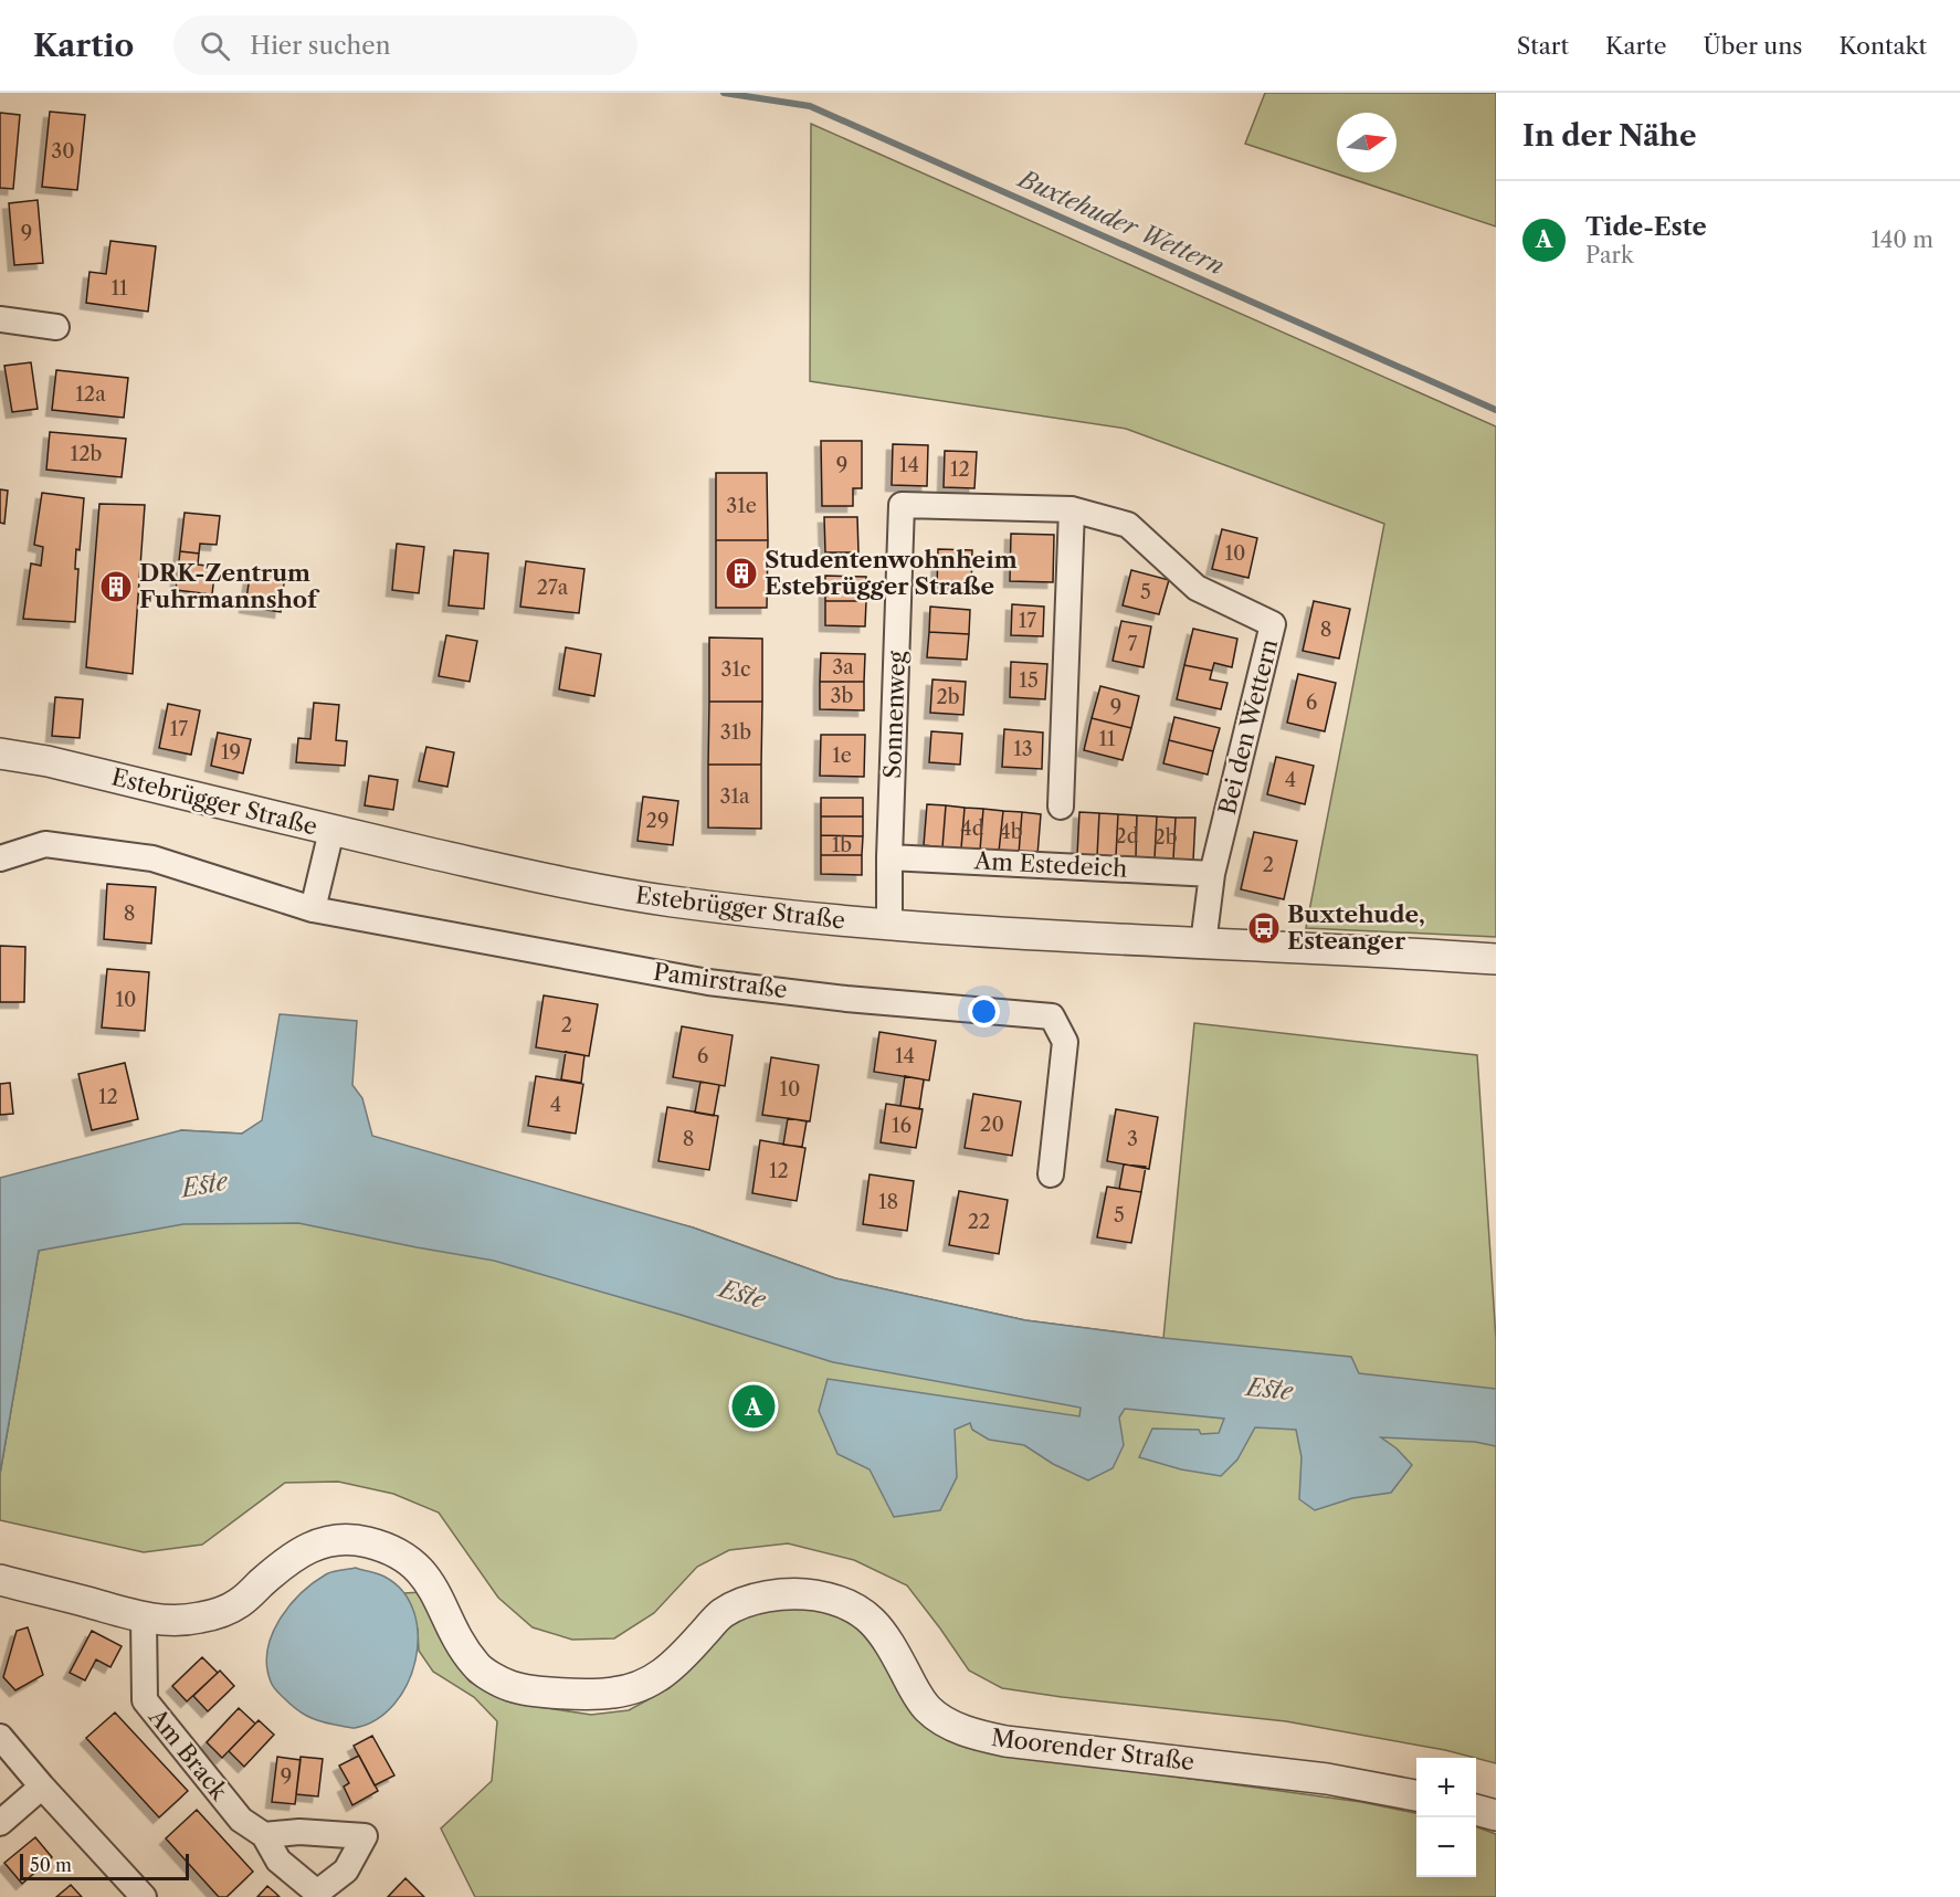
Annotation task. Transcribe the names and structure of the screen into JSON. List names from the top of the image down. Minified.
{"streets":{"street":["Sonnenweg","Bei den Wettern","Estebrügger Straße","Am Estedeich","Pamirstraße","Moorender Straße","Am Brack"]},"crossings":[["Sonnenweg","Bei den Wettern"],["Sonnenweg","Estebrügger Straße"],["Sonnenweg","Am Estedeich"],["Bei den Wettern","Estebrügger Straße"],["Bei den Wettern","Am Estedeich"],["Moorender Straße","Am Brack"]],"water":["Buxtehuder Wettern","Este"],"places":{"building":["Studentenwohnheim Estebrügger Straße","DRK-Zentrum Fuhrmannshof"],"bus stop":["Buxtehude, Esteanger"]},"house_numbers":["30","9","11","12a","12b","9","14","12","31e","10","27a","5","17","8","7","3a","31c","15","3b","2b","6","9","17","31b","11","13","19","1e","4","31a","29","4d","4b","2d","2b","1b","2","8","10","2","6","14","10","12","4","20","16","8","3","12","18","5","22","9"],"scale_bar":"50 m","north":"right","page":{"header":"Kartio","search":"Hier suchen","nav":["Start","Karte","Über uns","Kontakt"],"heading":"In der Nähe","list":[{"mark":"A","name":"Tide-Este","note":"Park","value":"140 m"}],"pins":"A","map_buttons":["+","−"],"scale":"50 m"}}
